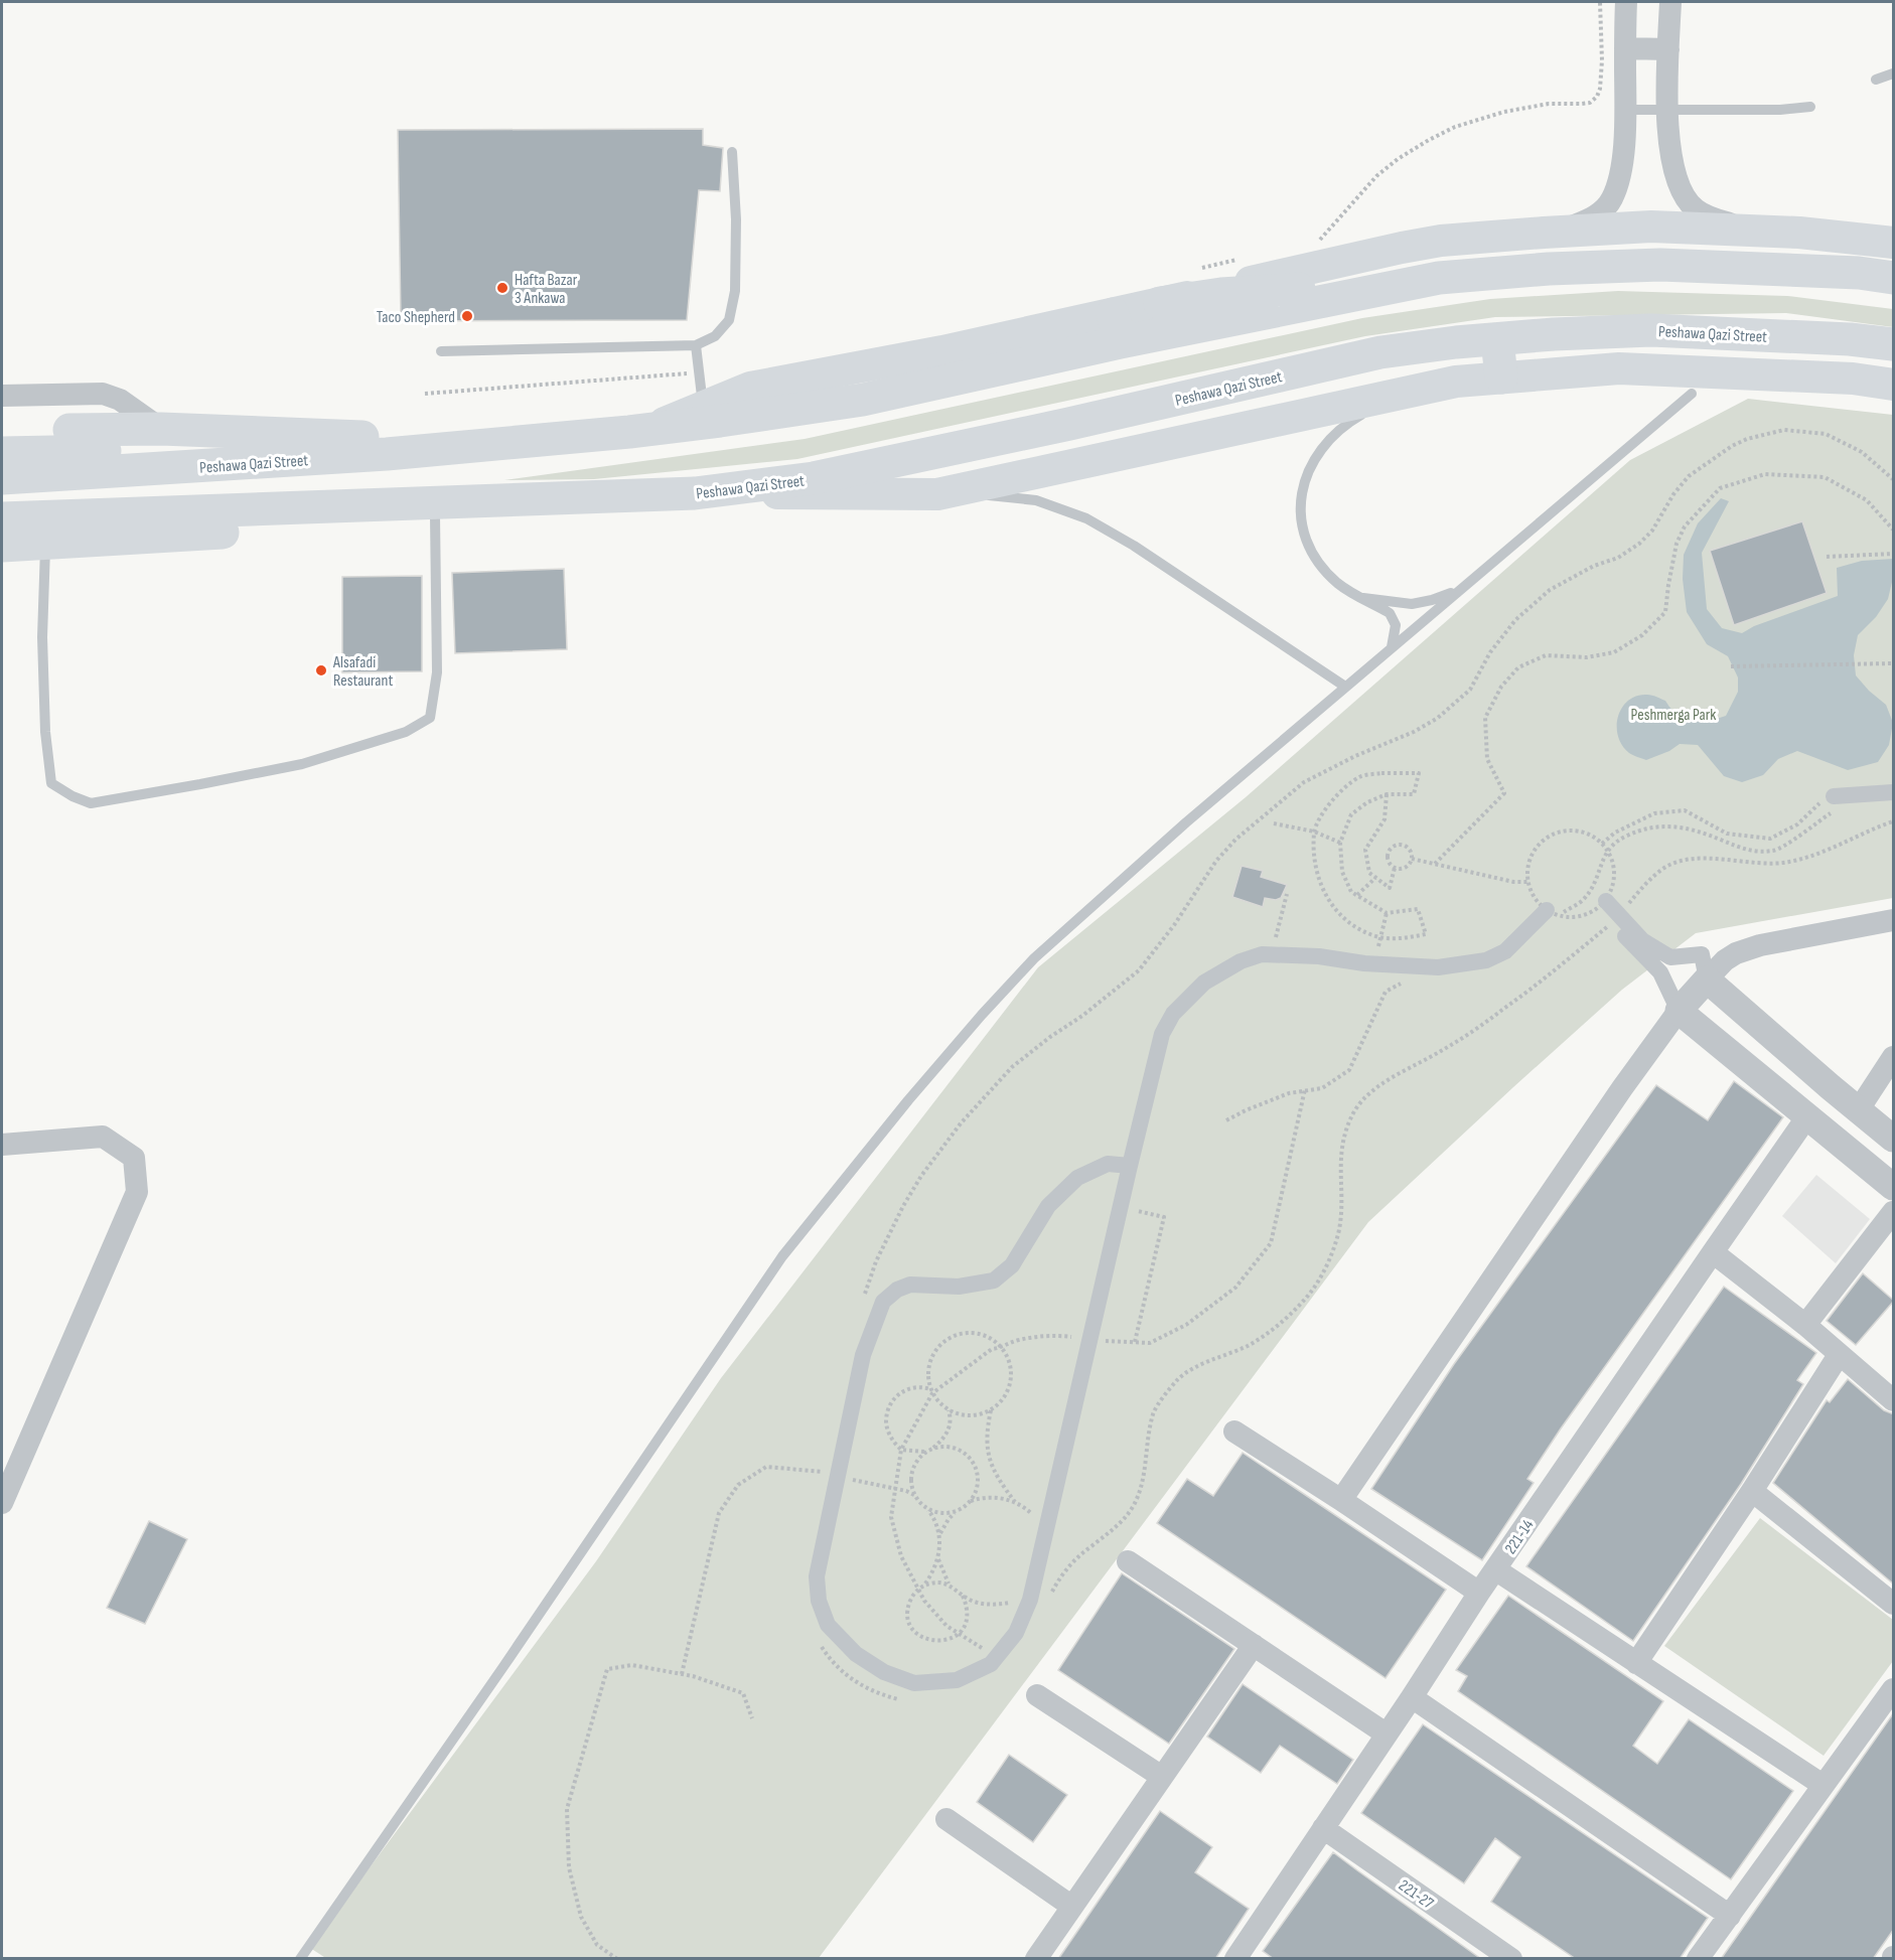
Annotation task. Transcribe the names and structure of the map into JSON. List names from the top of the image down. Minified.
{"streets":{"highway":["Peshawa Qazi Street"],"street":["221-14","221-27"]},"crossings":[["221-14","221-27"]],"parks":["Peshmerga Park"],"places":["Hafta Bazar 3 Ankawa","Taco Shepherd","Alsafadi Restaurant"]}
